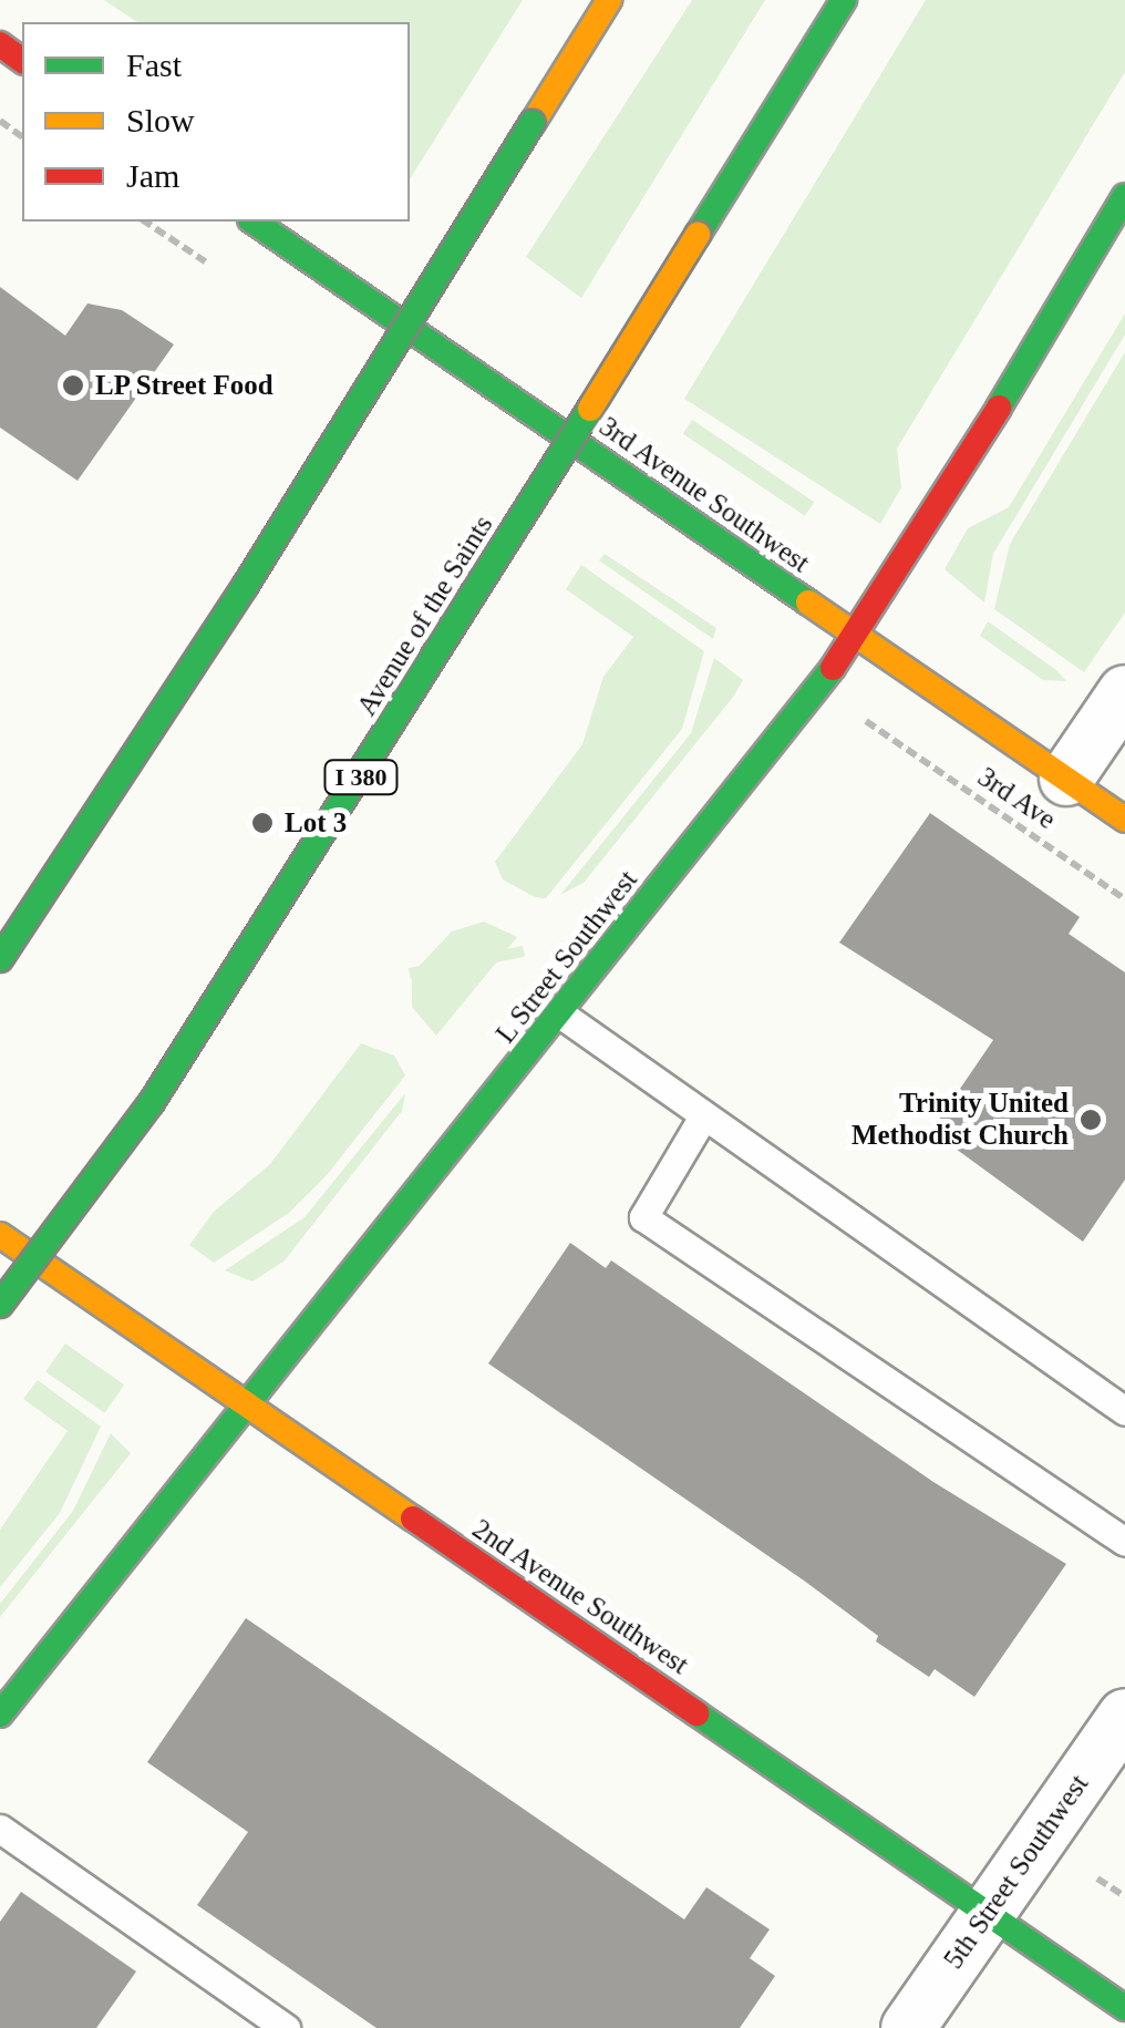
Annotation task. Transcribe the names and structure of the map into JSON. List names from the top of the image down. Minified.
{"streets":{"main road":["3rd Avenue Southwest","Avenue of the Saints","I 380","L Street Southwest","2nd Avenue Southwest"],"street":["5th Street Southwest"],"path":["3rd Ave"]},"crossings":[["3rd Avenue Southwest","L Street Southwest"],["L Street Southwest","2nd Avenue Southwest"],["2nd Avenue Southwest","5th Street Southwest"]],"places":["LP Street Food","Lot 3","Trinity United Methodist Church"],"legend":["Fast","Slow","Jam"]}
